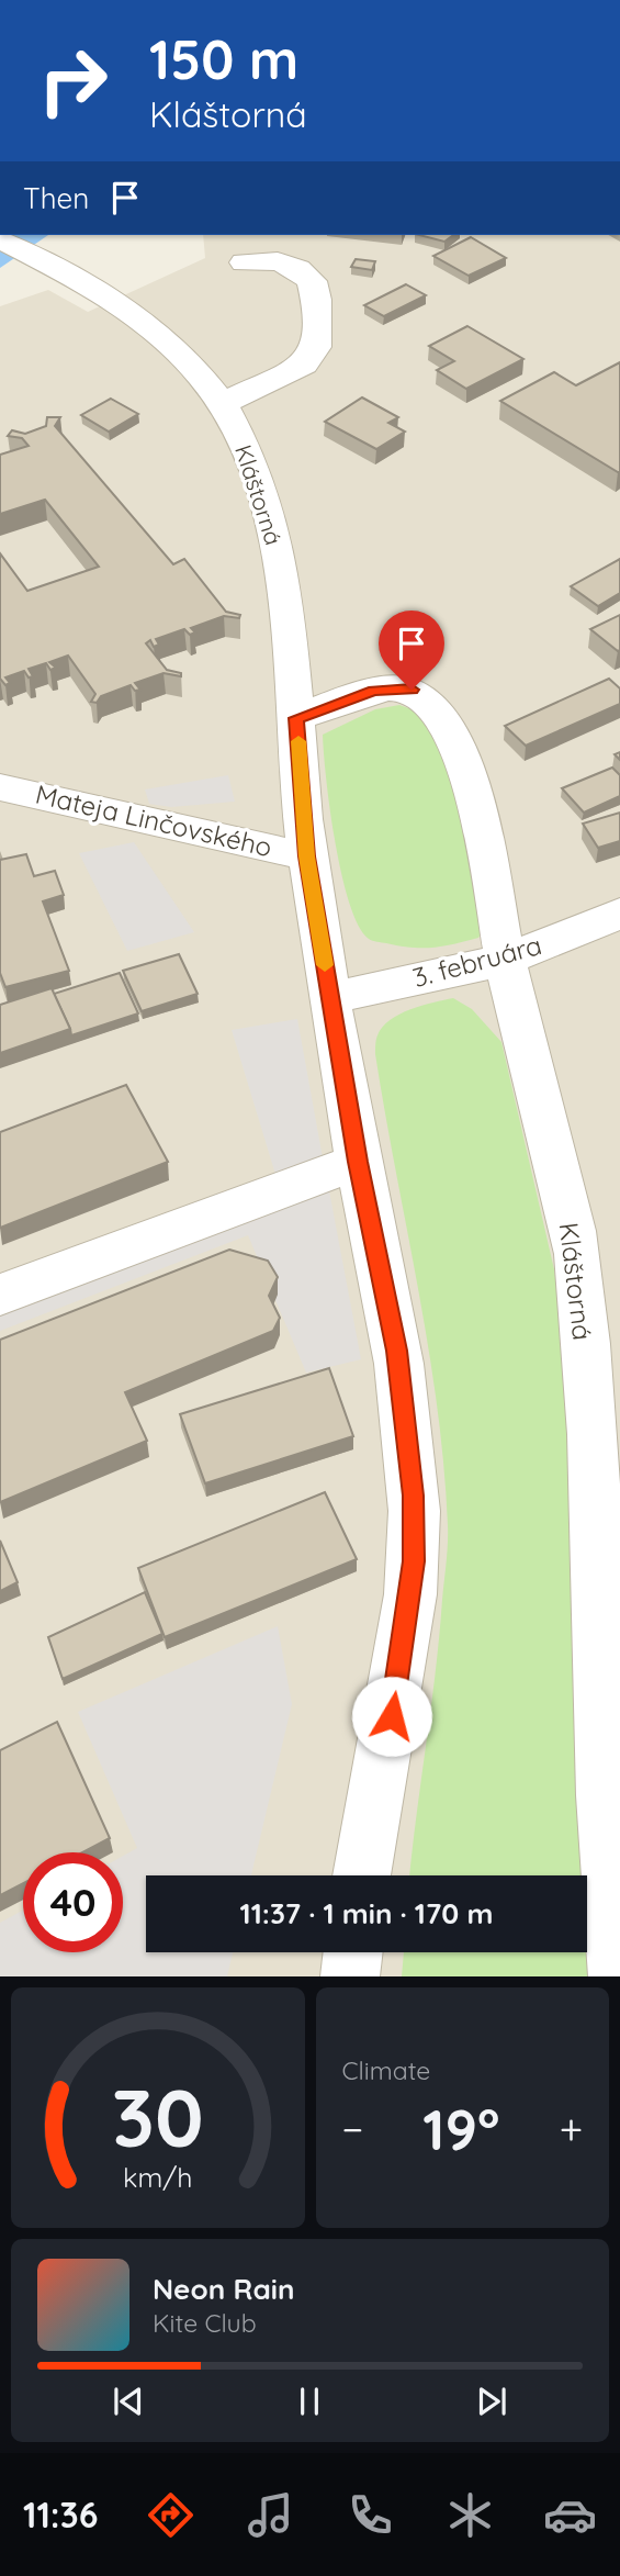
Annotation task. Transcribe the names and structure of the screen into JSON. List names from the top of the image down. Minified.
{"streets":{"street":["Kláštorná","Mateja Linčovského","3. februára"]},"crossings":[["Kláštorná","Mateja Linčovského"],["Kláštorná","3. februára"]],"page":{"turn":["150 m","Kláštorná"],"then":"Then","limit":"40","trip":"11:37 · 1 min · 170 m","tile":"Climate","heat":["−","19°","+"],"song":["Neon Rain","Kite Club"],"tabs":"11:36","gauge":["30","km/h"]}}
